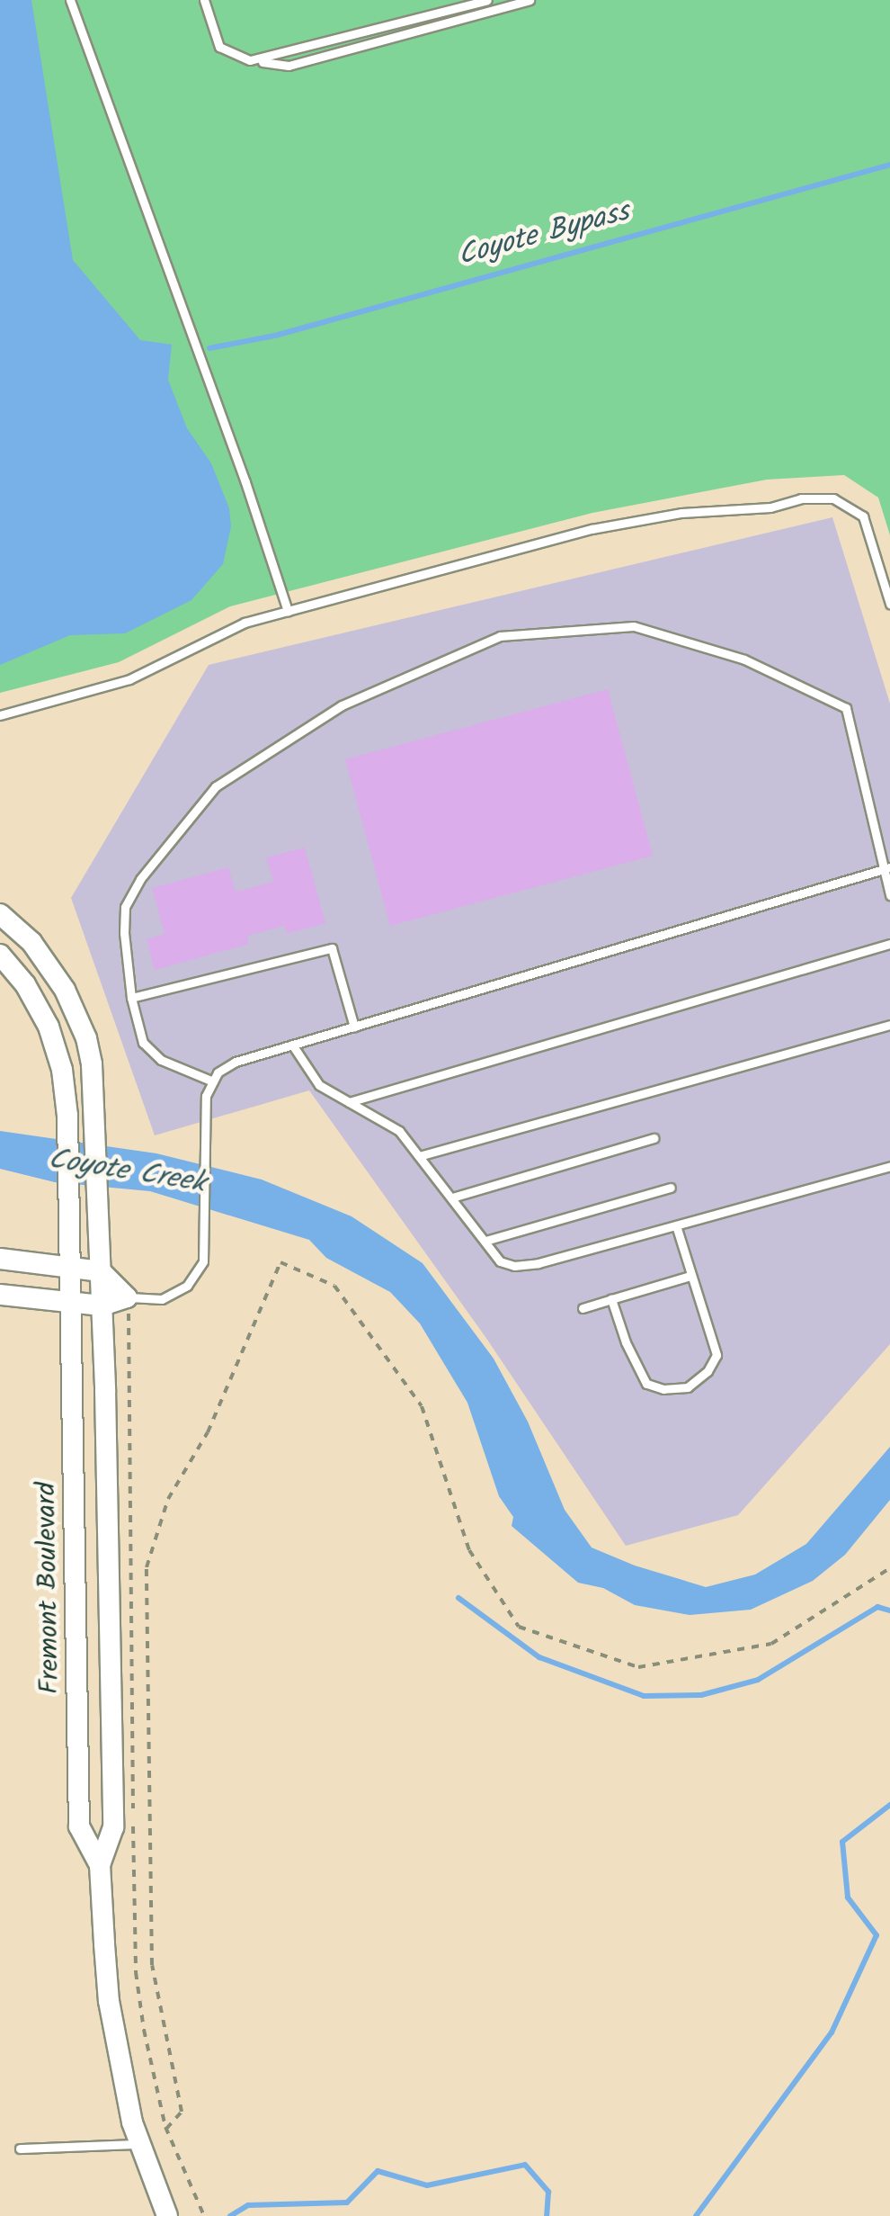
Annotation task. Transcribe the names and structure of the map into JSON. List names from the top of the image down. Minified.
{"streets":{"main road":["Fremont Boulevard"]},"water":["Coyote Bypass","Coyote Creek"]}
